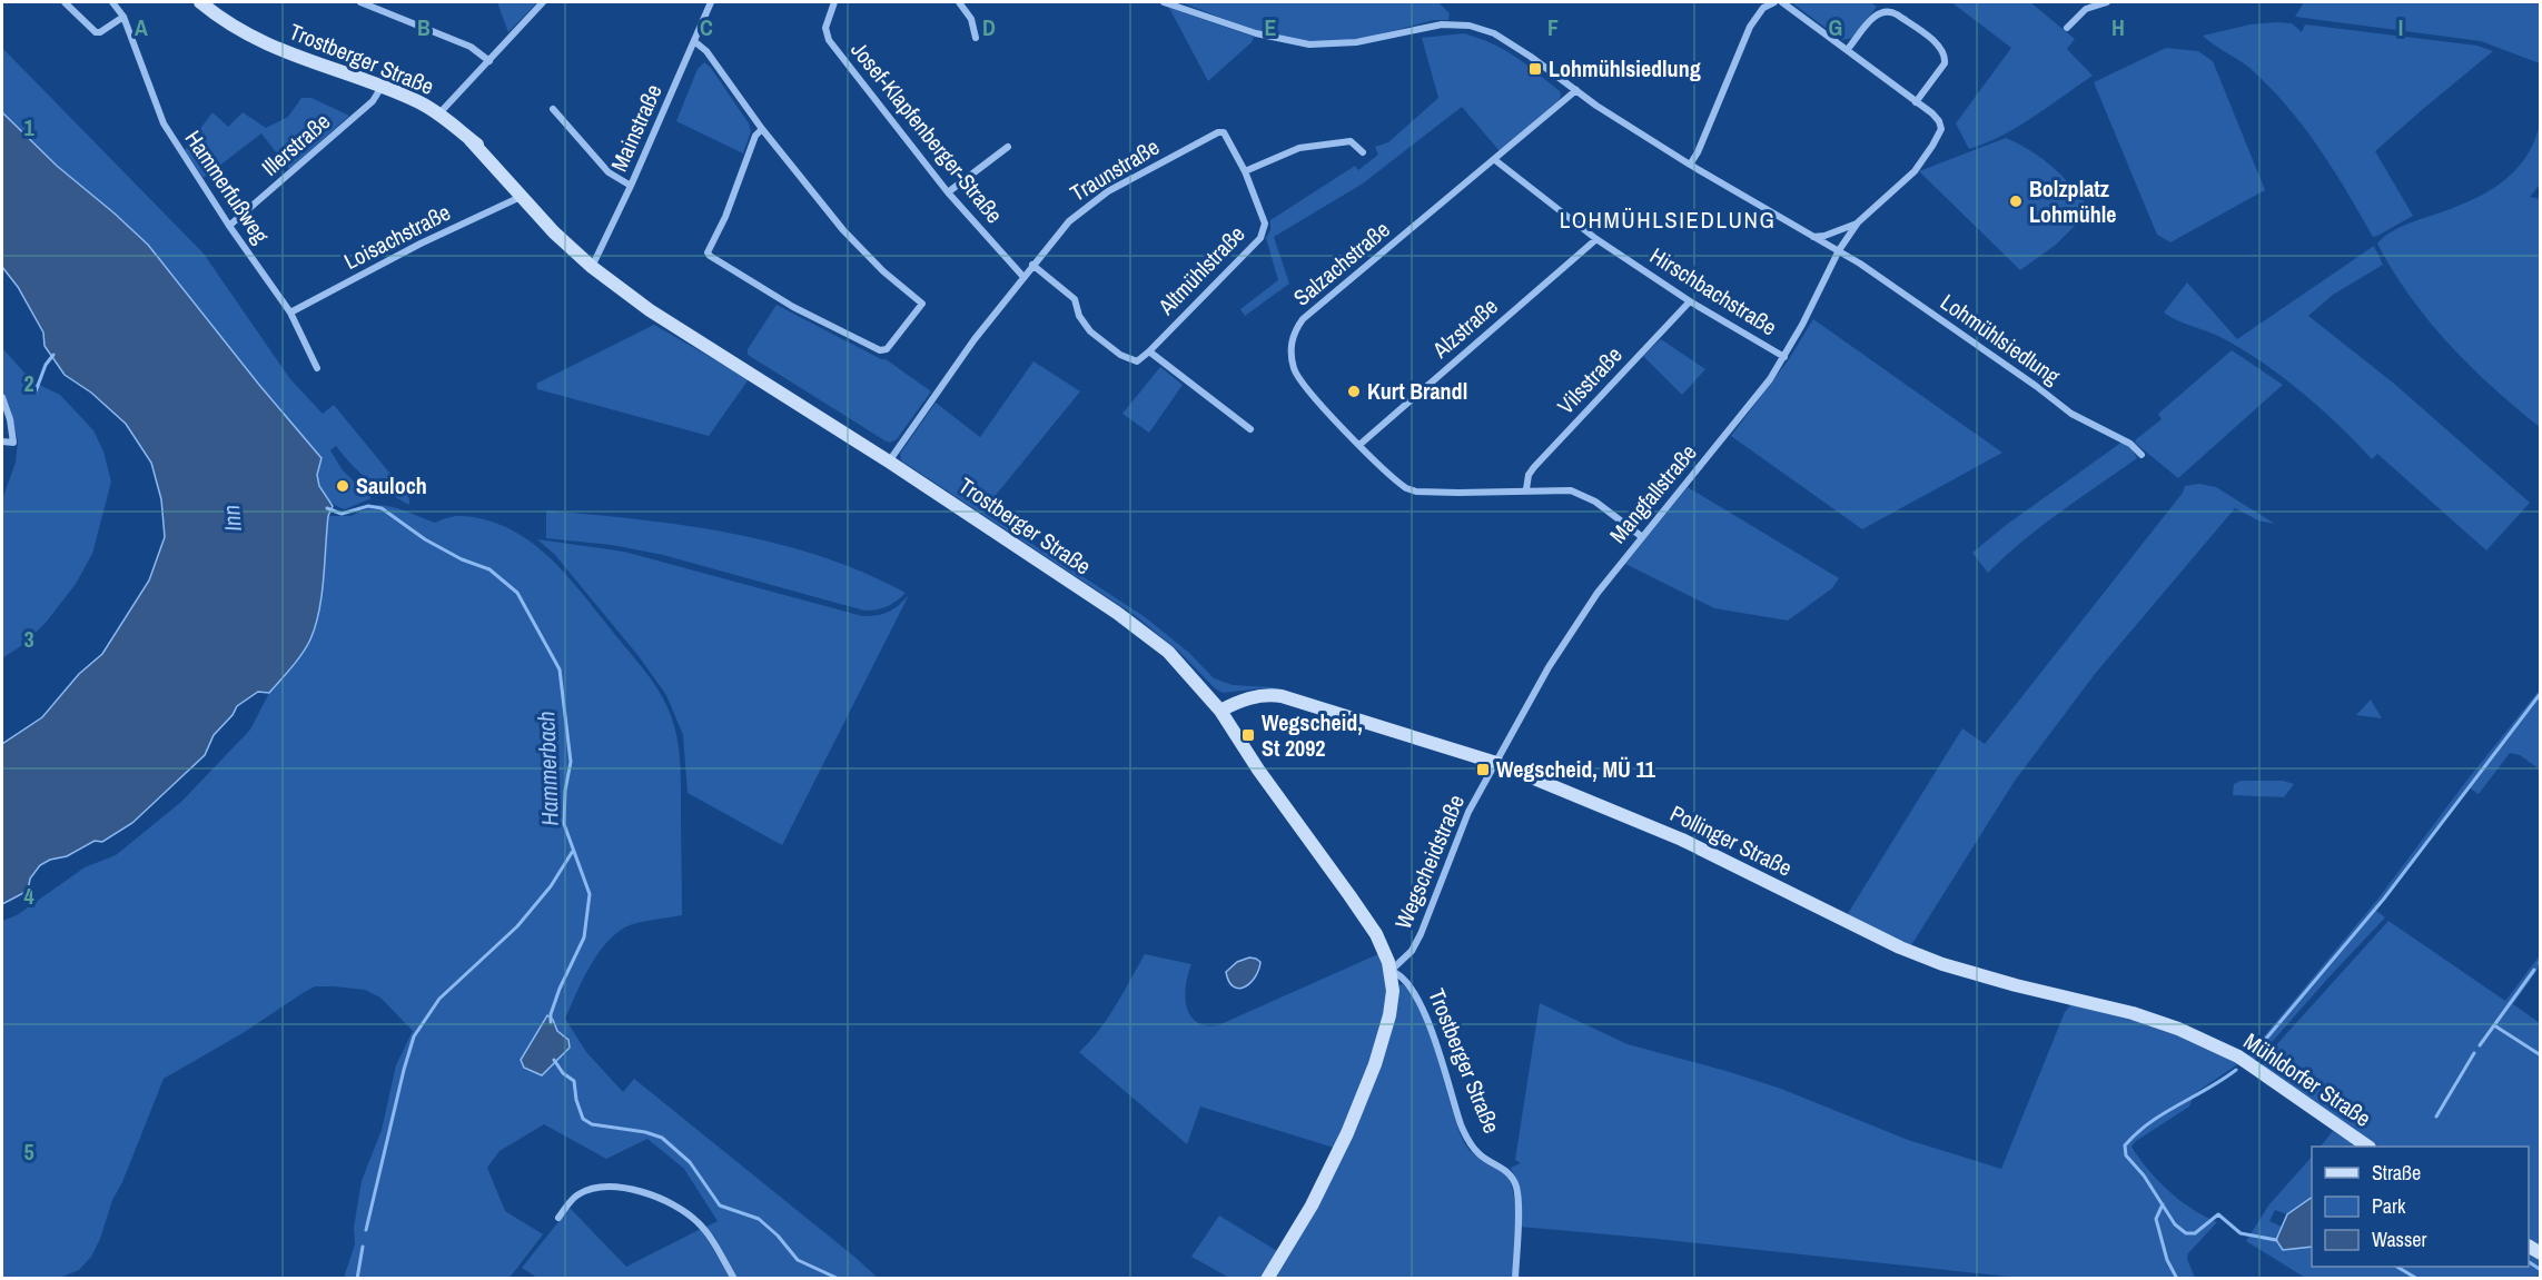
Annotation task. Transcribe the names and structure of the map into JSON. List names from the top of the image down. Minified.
{"streets":{"main road":["Trostberger Straße","Pollinger Straße","Mühldorfer Straße"],"street":["Mainstraße","Josef-Klapfenberger-Straße","Illerstraße","Traunstraße","Hammerfußweg","Loisachstraße","Salzachstraße","Altmühlstraße","Hirschbachstraße","Alzstraße","Lohmühlsiedlung","Vilsstraße","Mangfallstraße","Wegscheidstraße"]},"crossings":[["Trostberger Straße","Mainstraße"],["Trostberger Straße","Illerstraße"],["Trostberger Straße","Traunstraße"],["Trostberger Straße","Loisachstraße"],["Trostberger Straße","Pollinger Straße"],["Trostberger Straße","Wegscheidstraße"],["Josef-Klapfenberger-Straße","Traunstraße"],["Illerstraße","Hammerfußweg"],["Traunstraße","Altmühlstraße"],["Hammerfußweg","Loisachstraße"],["Salzachstraße","Hirschbachstraße"],["Salzachstraße","Alzstraße"],["Salzachstraße","Lohmühlsiedlung"],["Salzachstraße","Vilsstraße"],["Salzachstraße","Mangfallstraße"],["Hirschbachstraße","Alzstraße"],["Hirschbachstraße","Vilsstraße"],["Hirschbachstraße","Mangfallstraße"],["Lohmühlsiedlung","Mangfallstraße"],["Mangfallstraße","Pollinger Straße"],["Mangfallstraße","Wegscheidstraße"],["Pollinger Straße","Wegscheidstraße"],["Pollinger Straße","Mühldorfer Straße"]],"districts":["LOHMÜHLSIEDLUNG"],"water":["Inn","Hammerbach"],"places":{"transit":["Lohmühlsiedlung","Wegscheid, St 2092","Wegscheid, MÜ 11"],"other":["Bolzplatz Lohmühle","Kurt Brandl","Sauloch"]},"legend":["Straße","Park","Wasser"],"grid":{"columns":["A","B","C","D","E","F","G","H","I"],"rows":["1","2","3","4","5"]}}
